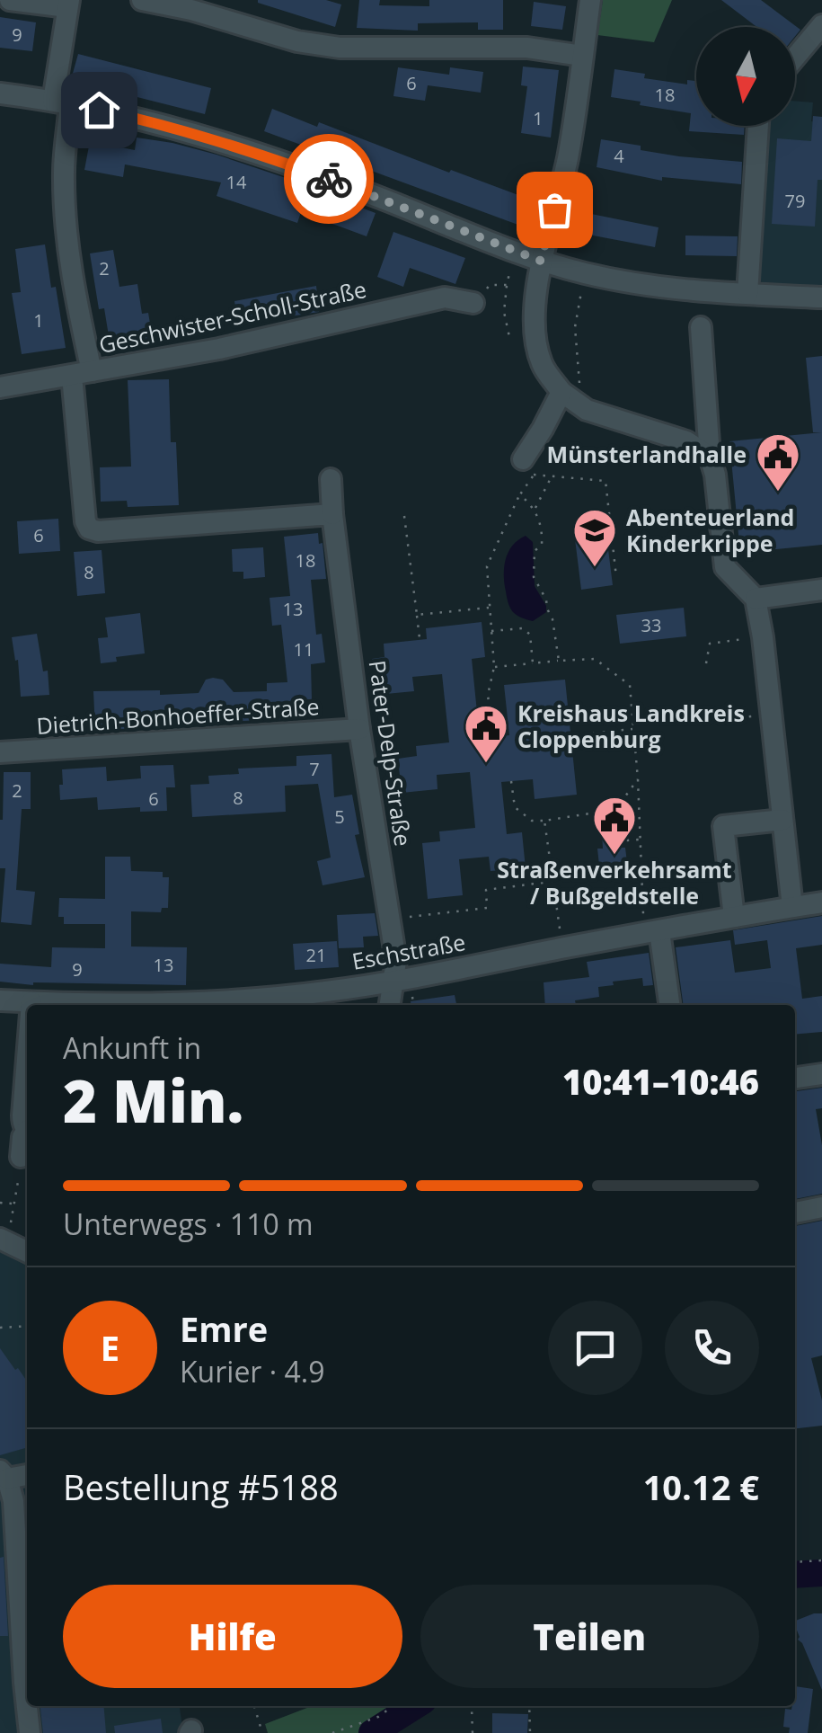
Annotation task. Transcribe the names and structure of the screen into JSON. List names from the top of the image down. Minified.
{"streets":{"street":["Geschwister-Scholl-Straße","Dietrich-Bonhoeffer-Straße","Pater-Delp-Straße","Eschstraße"]},"crossings":[["Dietrich-Bonhoeffer-Straße","Pater-Delp-Straße"],["Pater-Delp-Straße","Eschstraße"]],"places":{"public building":["Münsterlandhalle","Kreishaus Landkreis Cloppenburg","Straßenverkehrsamt / Bußgeldstelle"],"school or university":["Abenteuerland Kinderkrippe"]},"house_numbers":["9","6","18","1","4","14","79","2","1","6","18","8","13","33","11","7","2","8","6","5","21","13","9"],"north":"bottom","page":{"heading":["2 Min.","Ankunft in","10:41–10:46"],"panel":["Emre","Kurier · 4.9","Bestellung #5188","10.12 €"],"bar":"Unterwegs · 110 m","round":"E","buttons":["Hilfe","Teilen"]}}
